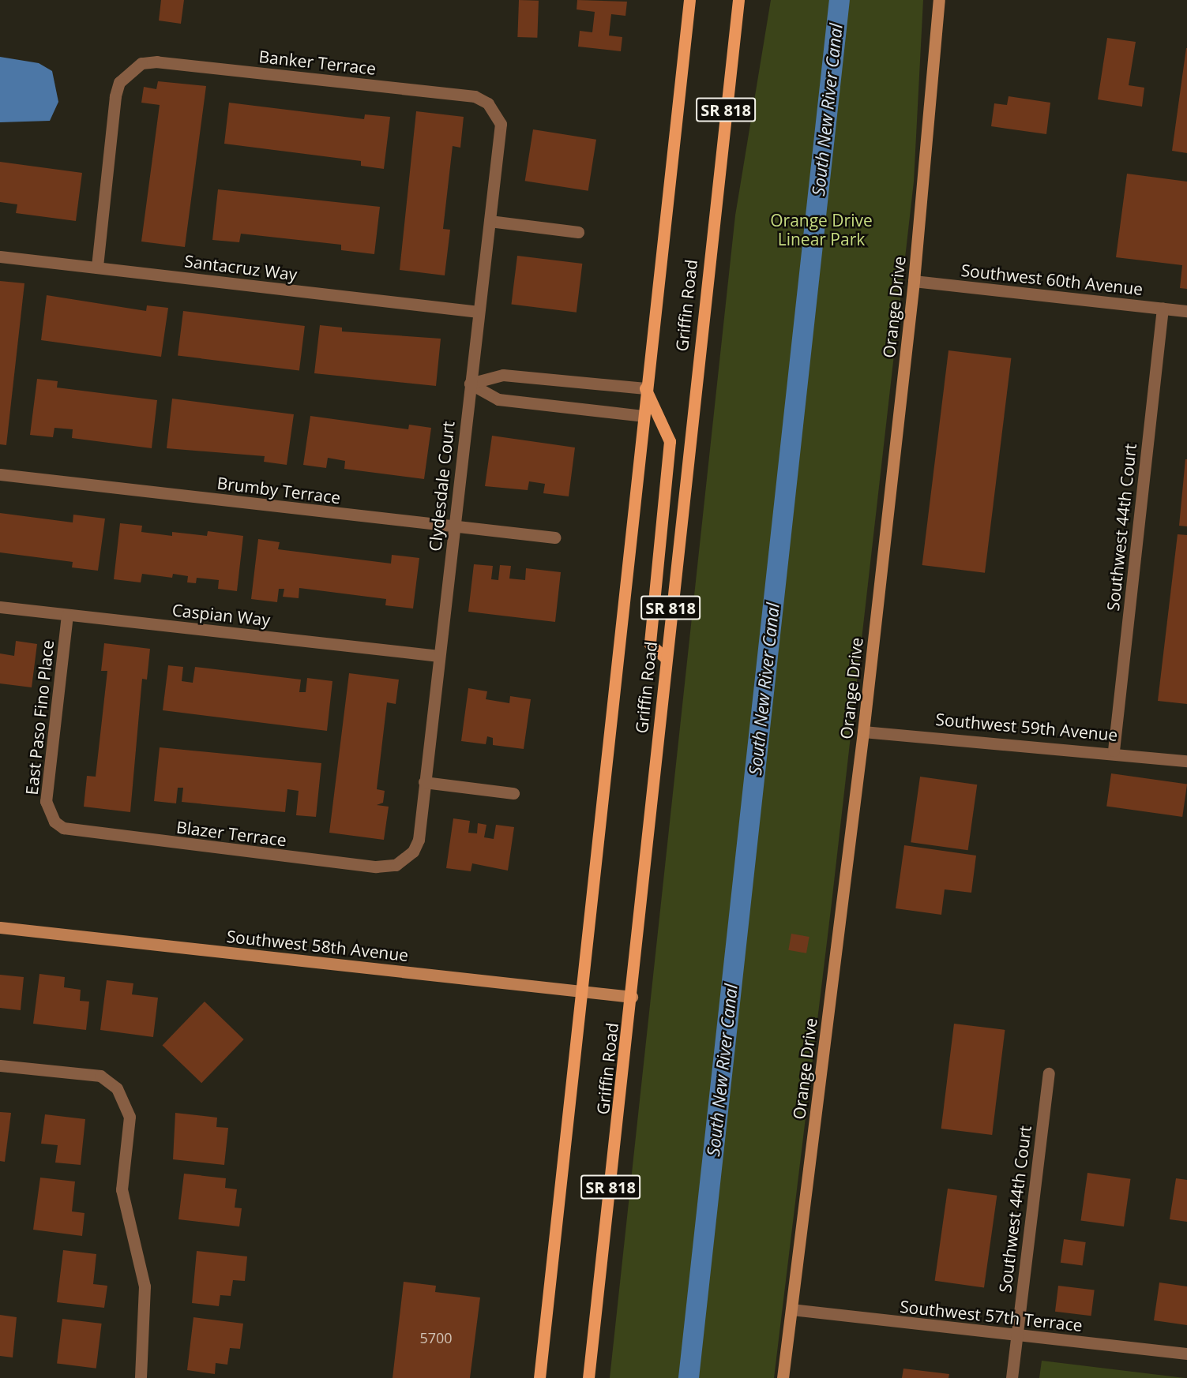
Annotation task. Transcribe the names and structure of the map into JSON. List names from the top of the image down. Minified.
{"streets":{"main road":["SR 818","Griffin Road"],"street":["Banker Terrace","Santacruz Way","Southwest 60th Avenue","Orange Drive","Clydesdale Court","Brumby Terrace","Southwest 44th Court","Caspian Way","East Paso Fino Place","Southwest 59th Avenue","Blazer Terrace","Southwest 58th Avenue","Southwest 57th Terrace"]},"crossings":[["Banker Terrace","Santacruz Way"],["Banker Terrace","Clydesdale Court"],["Santacruz Way","Clydesdale Court"],["Southwest 60th Avenue","Orange Drive"],["Southwest 60th Avenue","Southwest 44th Court"],["Griffin Road","Southwest 58th Avenue"],["Orange Drive","Southwest 59th Avenue"],["Orange Drive","Southwest 57th Terrace"],["Clydesdale Court","Brumby Terrace"],["Clydesdale Court","Caspian Way"],["Clydesdale Court","Blazer Terrace"],["Southwest 44th Court","Southwest 59th Avenue"],["Southwest 44th Court","Southwest 57th Terrace"],["Caspian Way","East Paso Fino Place"],["East Paso Fino Place","Blazer Terrace"]],"water":["South New River Canal"],"parks":["Orange Drive Linear Park"],"house_numbers":["5700"]}
